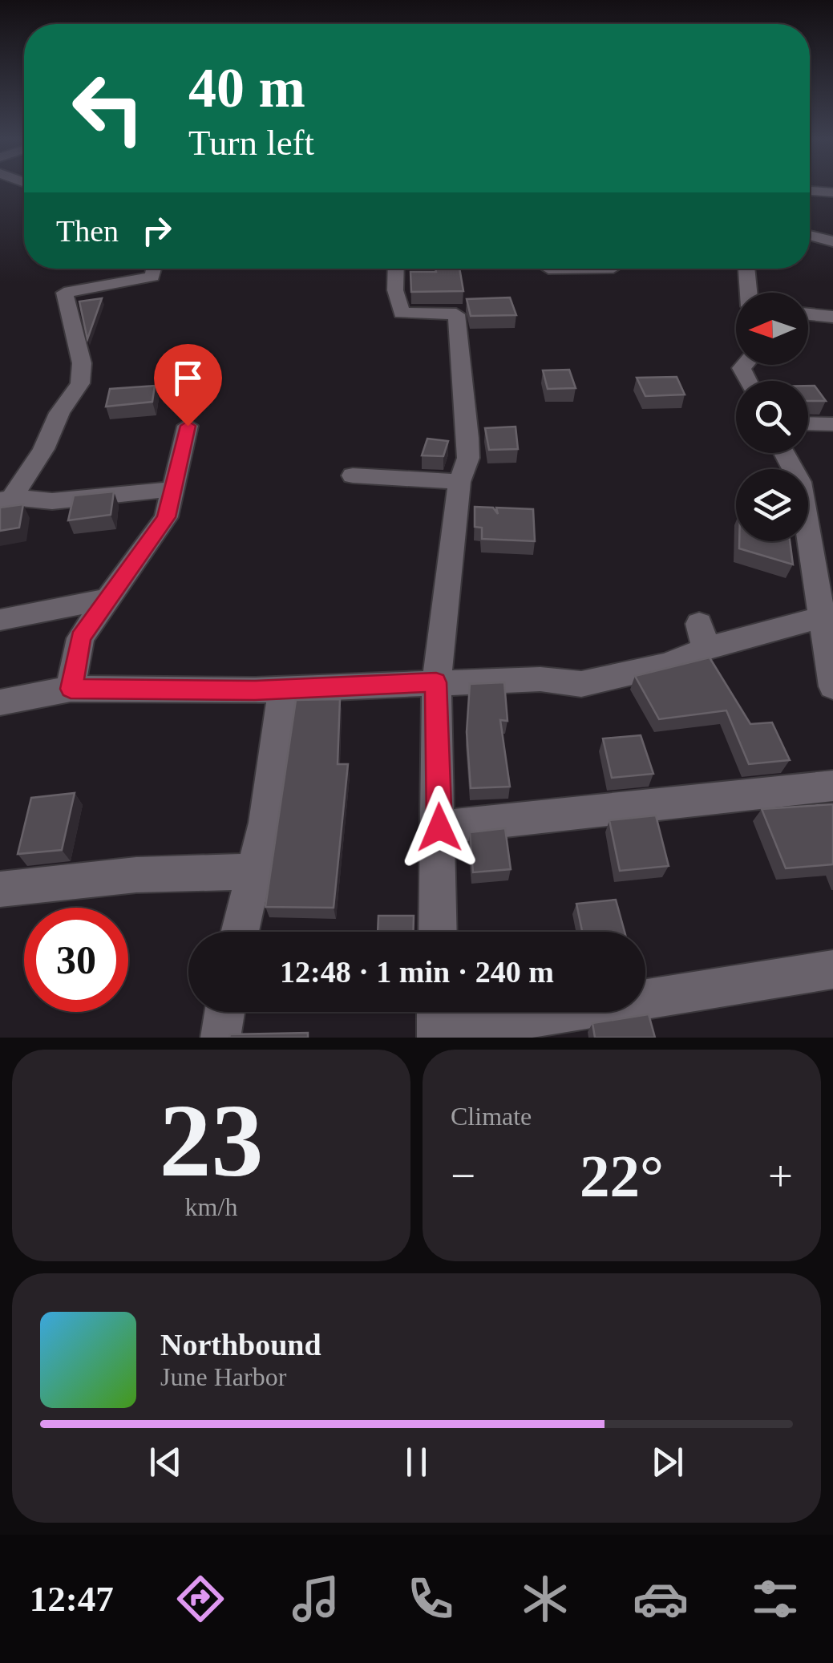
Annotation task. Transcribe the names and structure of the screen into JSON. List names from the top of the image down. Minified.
{"north":"left","page":{"turn":["40 m","Turn left"],"then":"Then","limit":"30","trip":"12:48 · 1 min · 240 m","tile":[["23","km/h"],"Climate"],"heat":["−","22°","+"],"song":["Northbound","June Harbor"],"tabs":"12:47"}}
